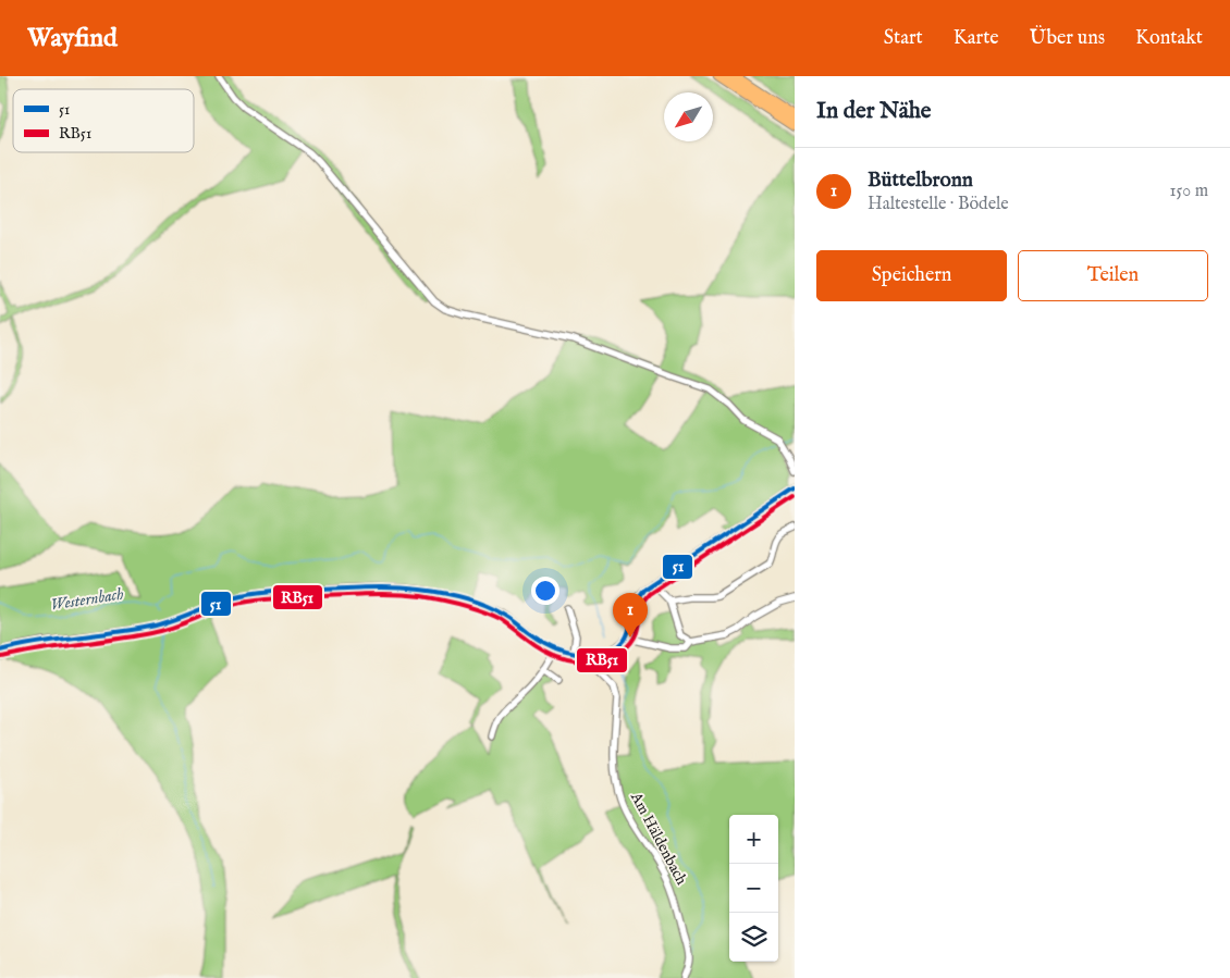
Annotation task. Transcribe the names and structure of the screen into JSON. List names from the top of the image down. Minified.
{"streets":{"street":["Am Häldenbach"]},"water":["Westernbach"],"lines":["transit line 51","transit line RB51"],"legend":["51","RB51"],"north":"bottom left","page":{"header":"Wayfind","nav":["Start","Karte","Über uns","Kontakt"],"heading":"In der Nähe","list":[{"mark":"1","name":"Büttelbronn","note":"Haltestelle · Bödele","value":"150 m"}],"buttons":["Speichern","Teilen"],"pins":"1","map_buttons":["+","−"]}}
